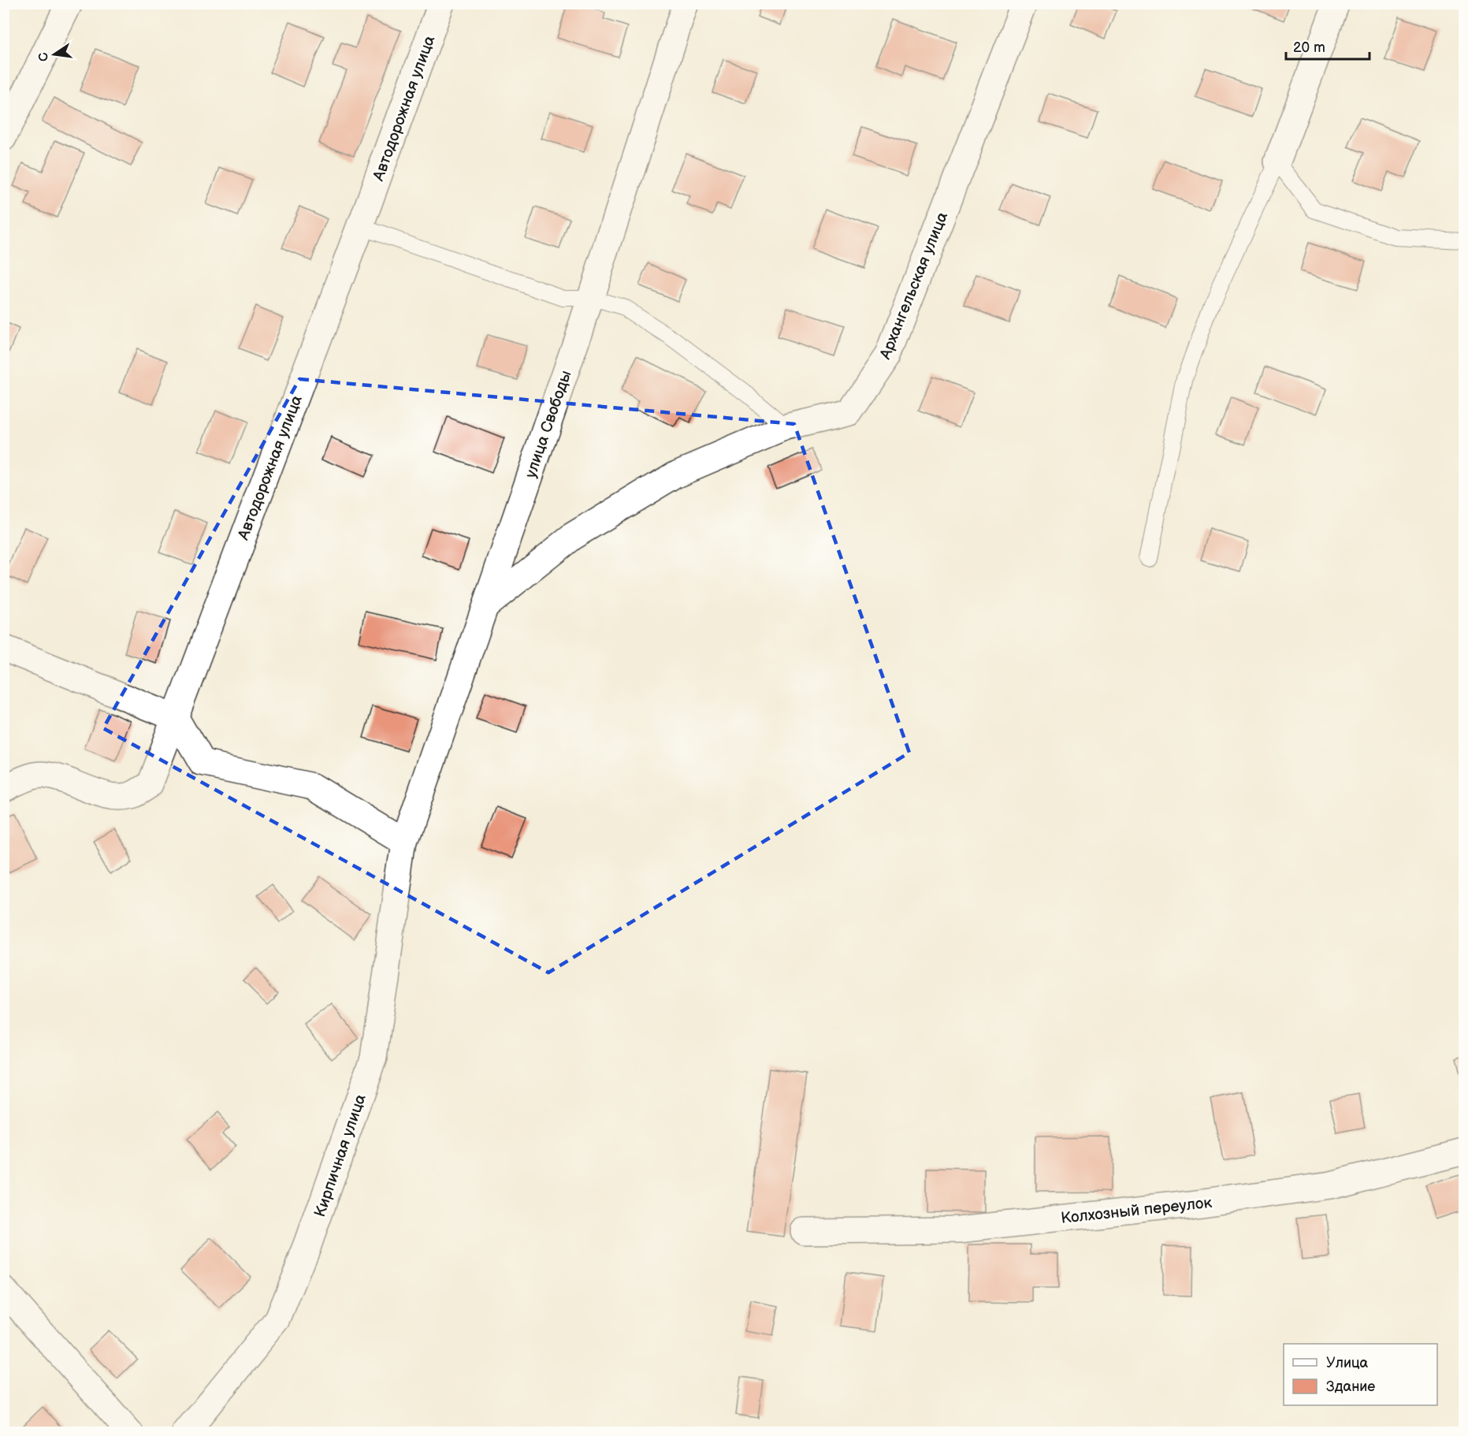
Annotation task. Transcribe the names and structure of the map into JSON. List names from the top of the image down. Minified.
{"streets":{"street":["Автодорожная улица","Архангельская улица","улица Свободы","Кирпичная улица","Колхозный переулок"]},"crossings":[["Архангельская улица","улица Свободы"],["улица Свободы","Кирпичная улица"]],"legend":["Улица","Здание"],"scale_bar":"20 m","north":"left"}
